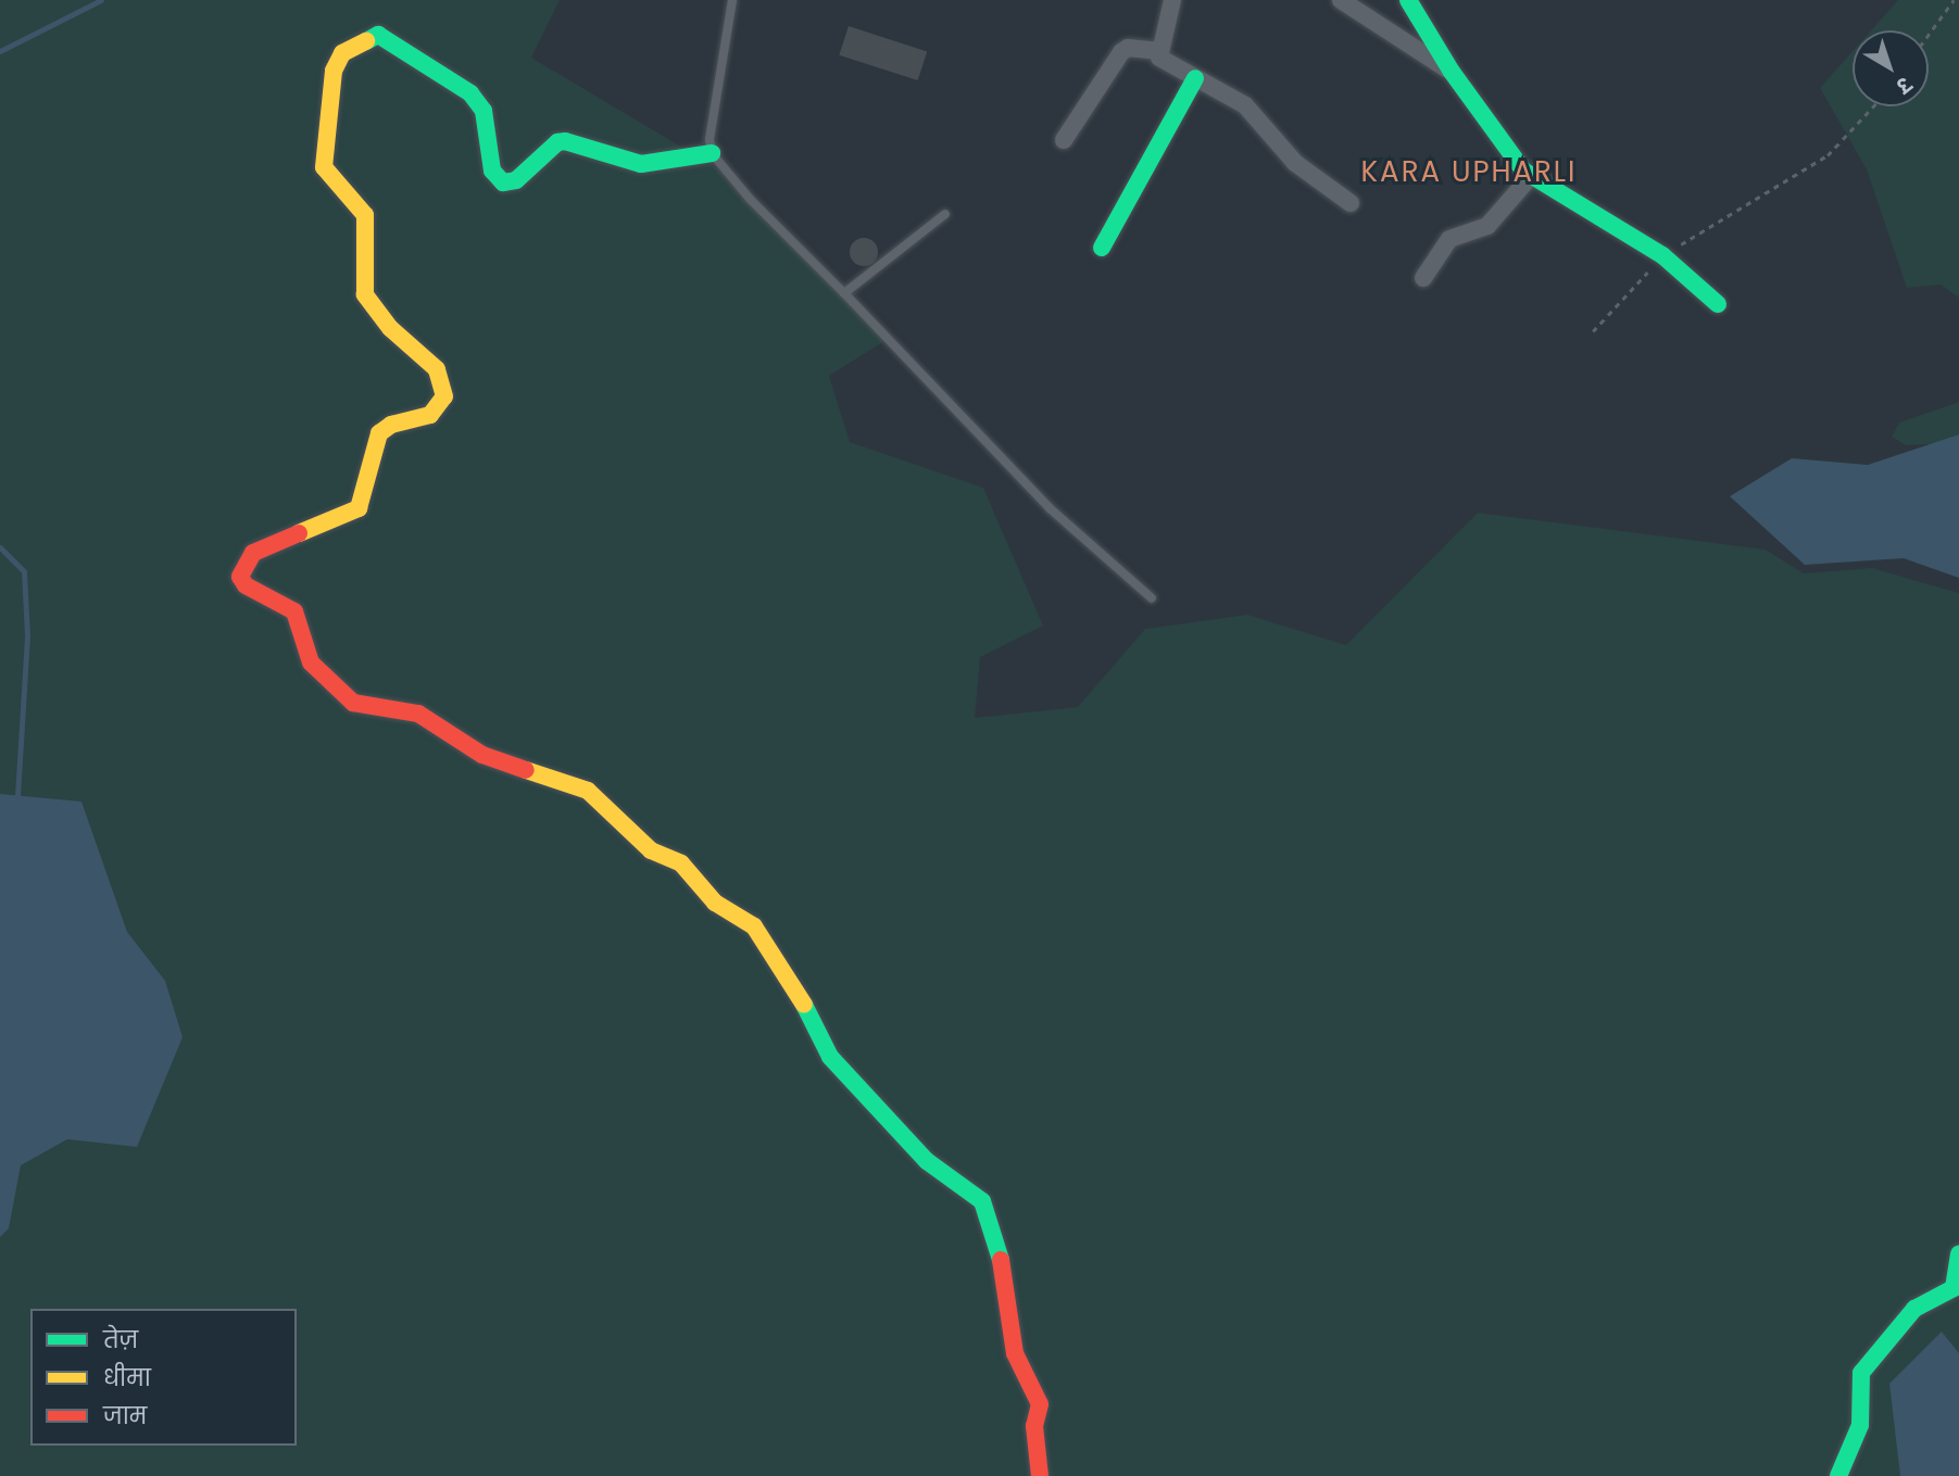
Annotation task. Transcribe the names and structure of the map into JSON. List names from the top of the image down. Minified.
{"districts":["KARA UPHARLI"],"legend":["तेज़","धीमा","जाम"],"north":"bottom right"}
